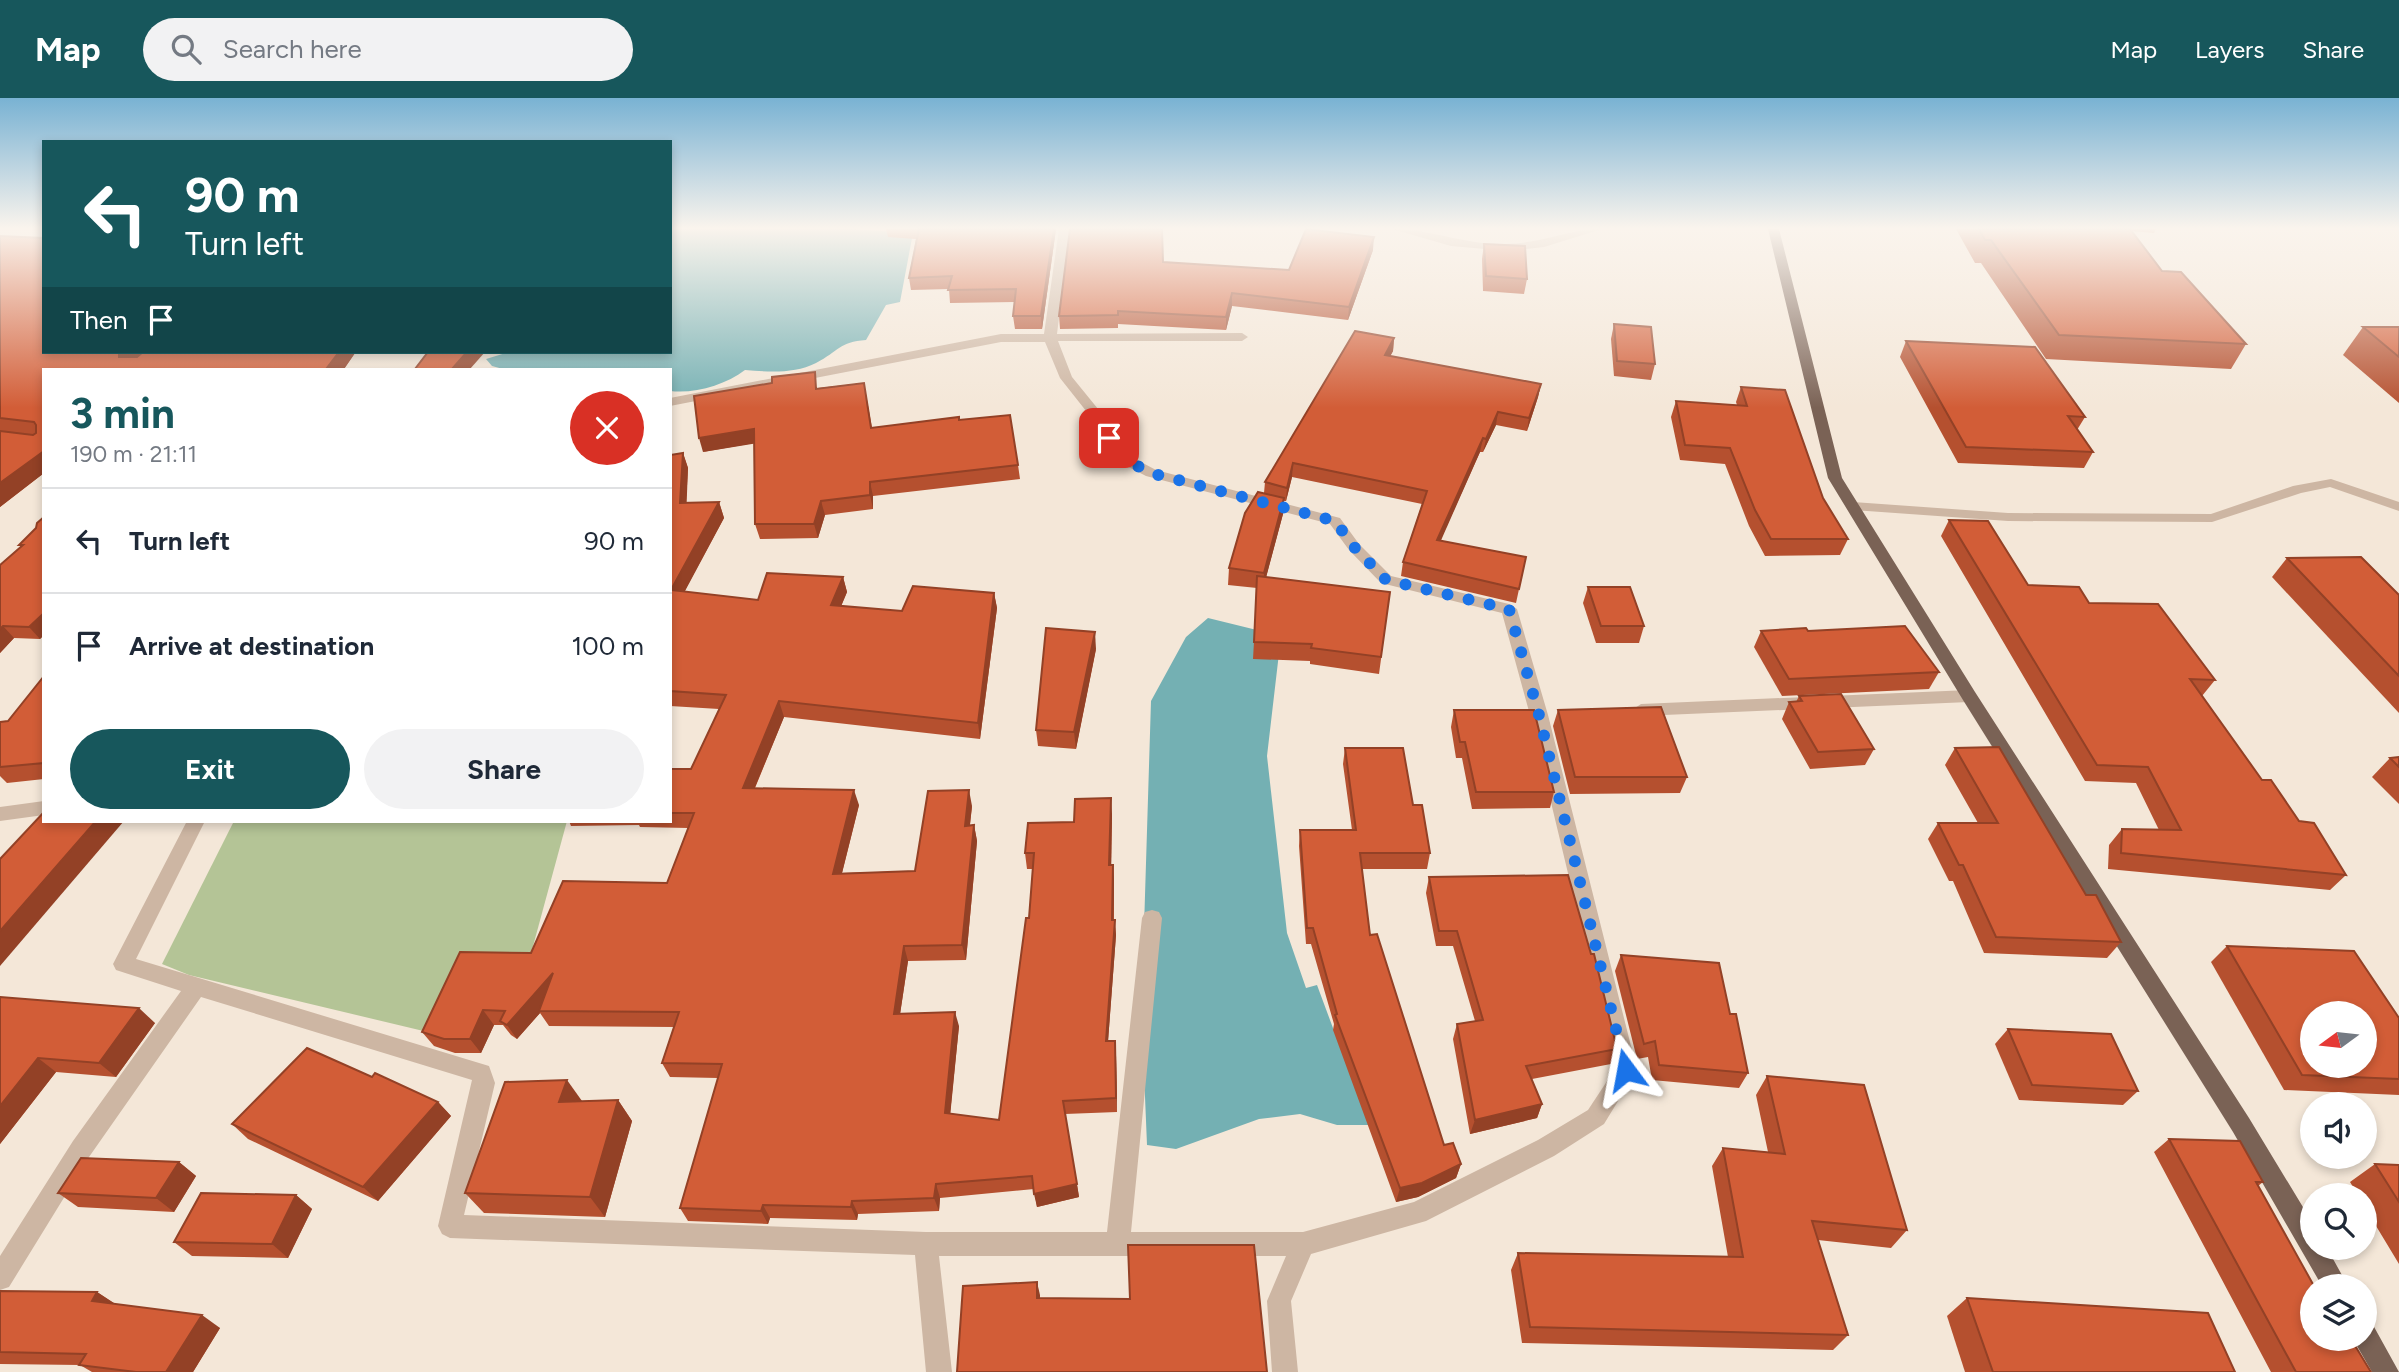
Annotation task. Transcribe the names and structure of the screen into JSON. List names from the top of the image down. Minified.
{"north":"left","page":{"header":"Map","search":"Search here","nav":["Map","Layers","Share"],"turn":["90 m","Turn left"],"then":"Then","heading":["3 min","190 m · 21:11"],"list":[{"name":"Turn left","value":"90 m"},{"name":"Arrive at destination","value":"100 m"}],"buttons":["Exit","Share"]}}
